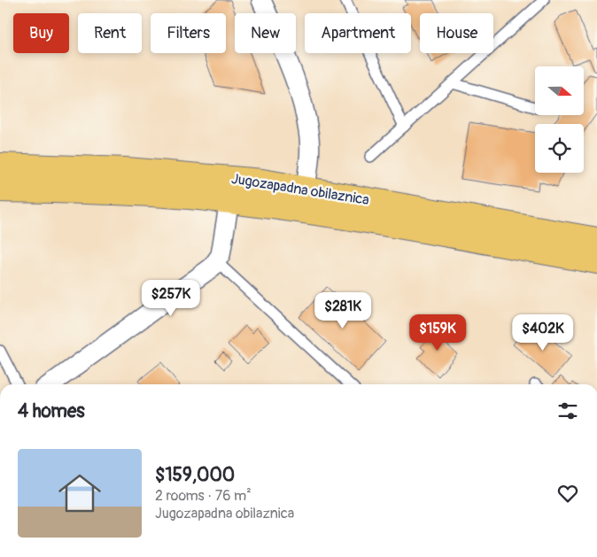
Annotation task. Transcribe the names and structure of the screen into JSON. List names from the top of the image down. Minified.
{"streets":{"main road":["Jugozapadna obilaznica"]},"north":"right","page":{"chip":["Buy","Rent","Filters","New","Apartment","House"],"price":["$257K","$281K","$159K","$402K"],"heading":"4 homes","list":[{"name":"$159,000","note":"2 rooms · 76 m² · Jugozapadna obilaznica"}]}}
